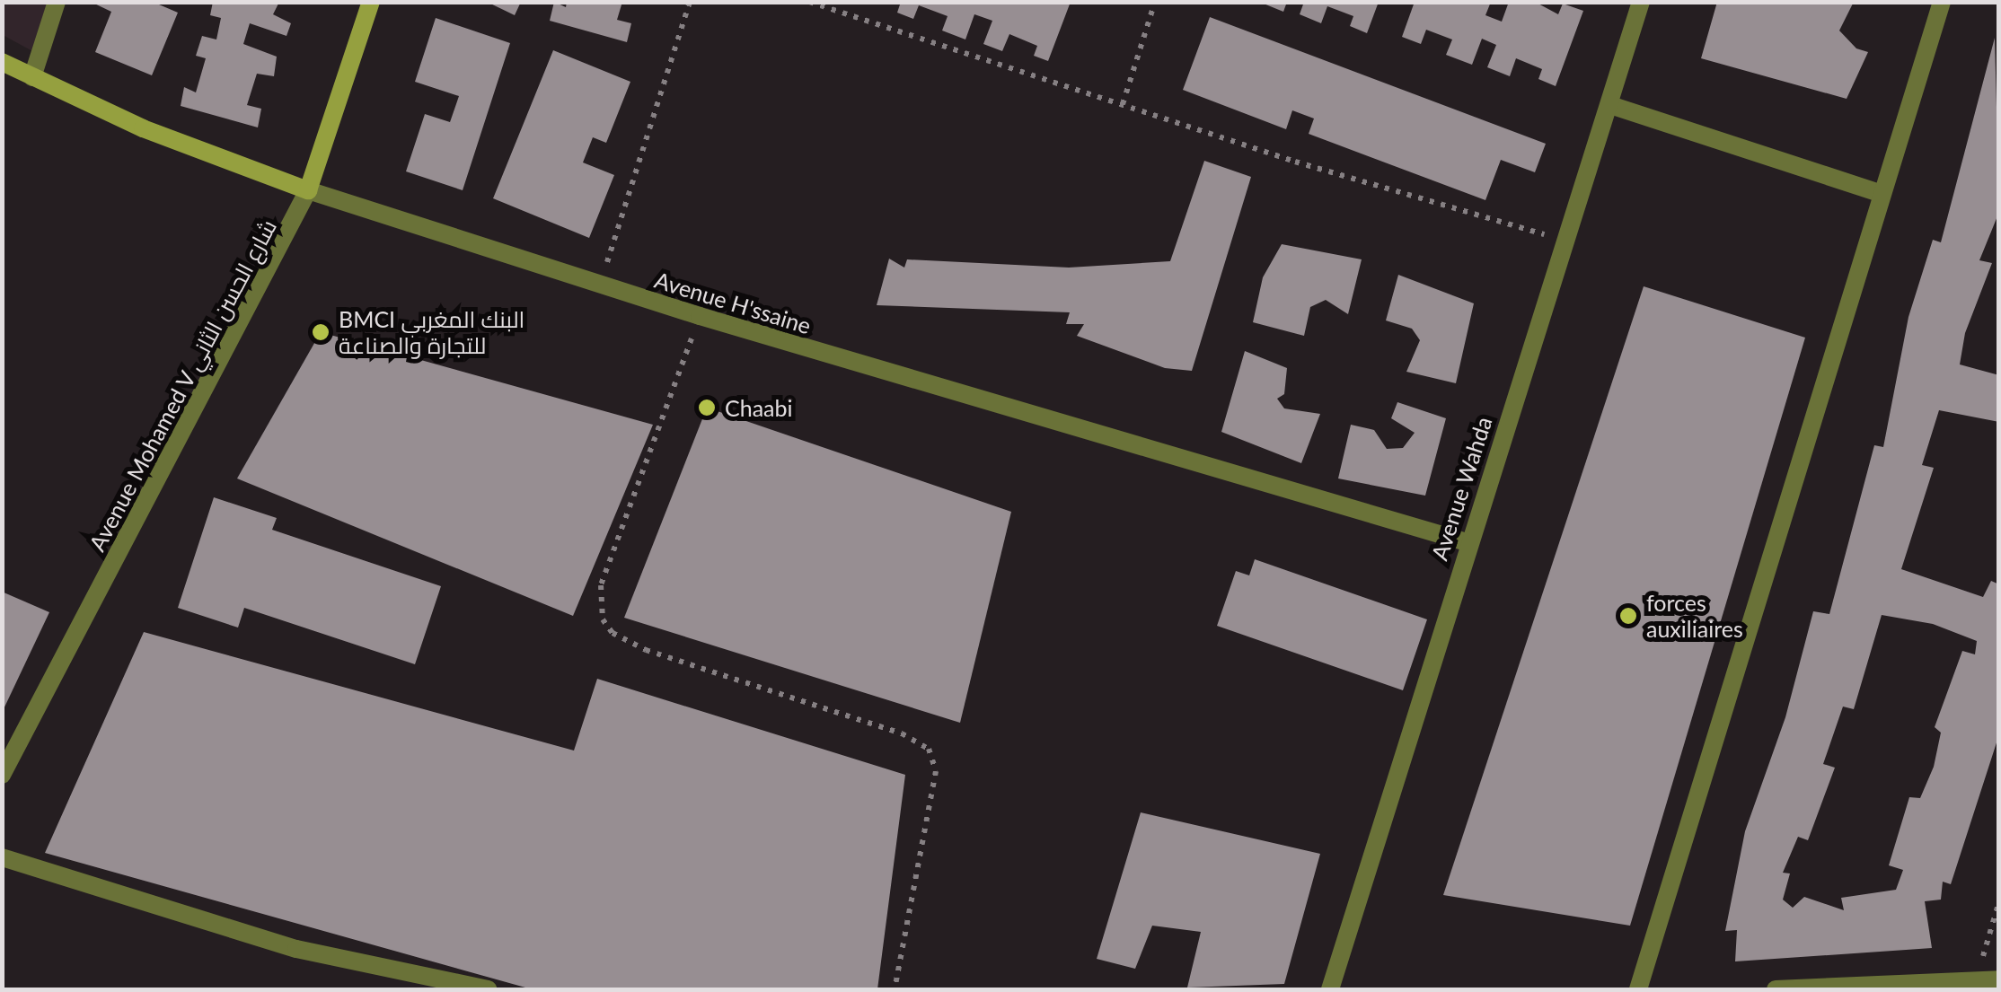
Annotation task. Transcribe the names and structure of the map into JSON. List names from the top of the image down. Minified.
{"streets":{"street":["Avenue H'ssaine","Avenue Mohamed V شارع الحسن الثاني","Avenue Wahda"]},"crossings":[["Avenue H'ssaine","Avenue Mohamed V شارع الحسن الثاني"],["Avenue H'ssaine","Avenue Wahda"]],"places":["BMCI البنك المغربي للتجارة والصناعة","Chaabi","forces auxiliaires"]}
